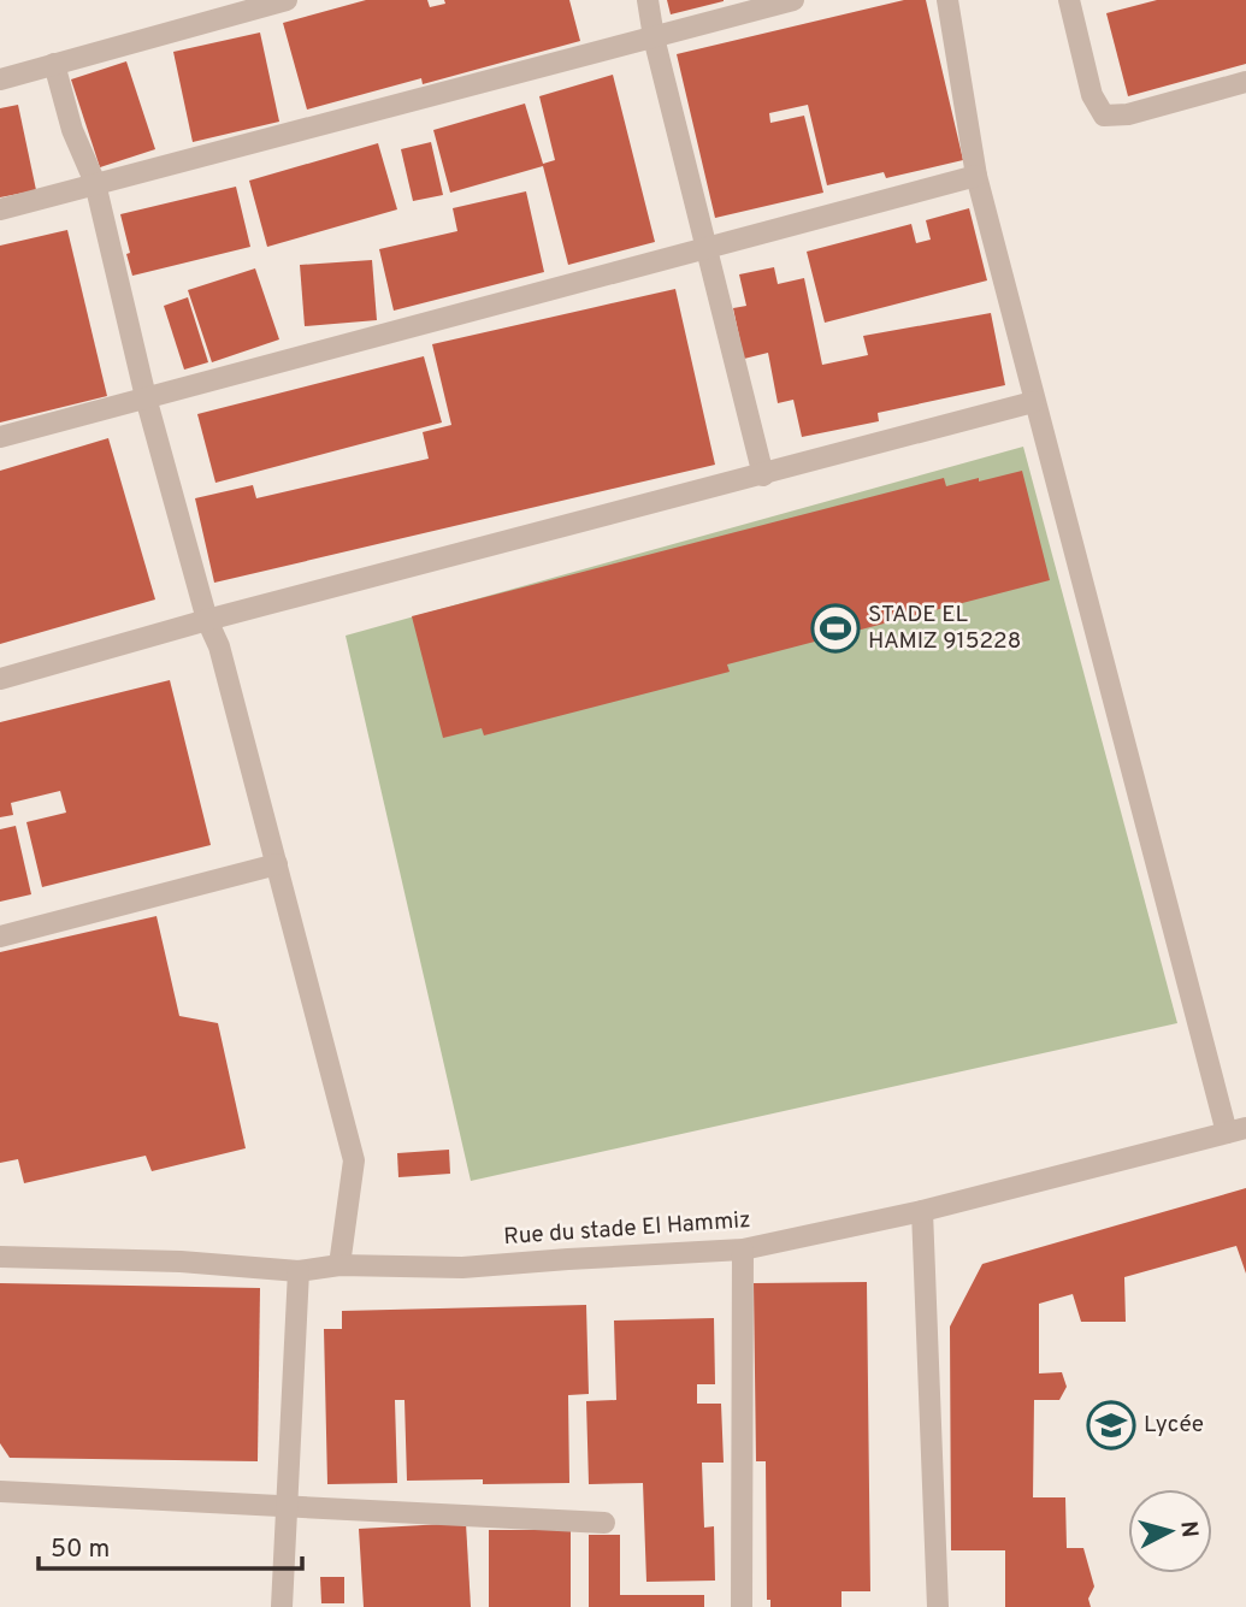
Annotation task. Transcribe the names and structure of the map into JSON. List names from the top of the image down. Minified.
{"streets":{"street":["Rue du stade El Hammiz"]},"places":{"sports":["STADE EL HAMIZ 915228"],"school or university":["Lycée"]},"scale_bar":"50 m","north":"right"}
